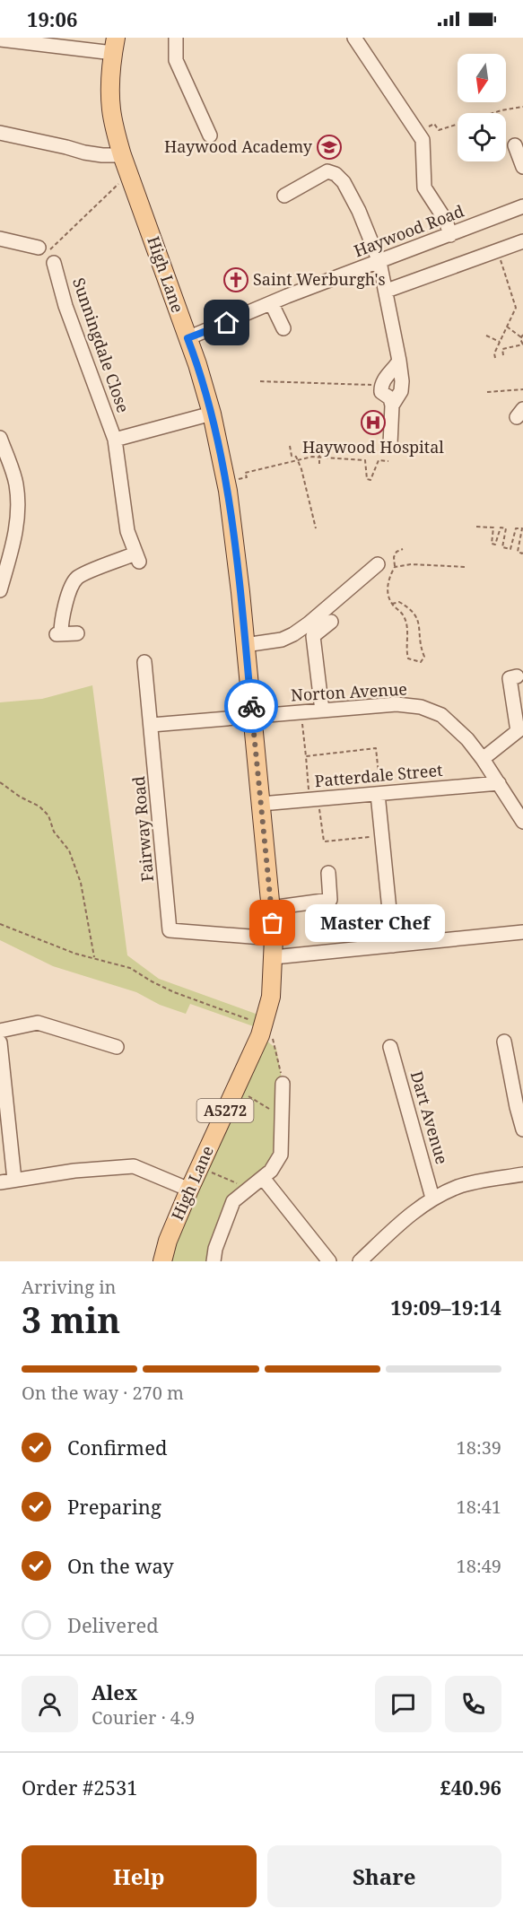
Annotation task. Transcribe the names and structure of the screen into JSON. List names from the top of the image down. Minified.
{"streets":{"main road":["High Lane","A5272"],"street":["Haywood Road","Sunningdale Close","Norton Avenue","Patterdale Street","Fairway Road","Dart Avenue"]},"crossings":[["Haywood Road","High Lane"],["High Lane","Norton Avenue"],["High Lane","Patterdale Street"],["High Lane","Fairway Road"],["Norton Avenue","Patterdale Street"],["Norton Avenue","Fairway Road"]],"places":{"school or university":["Haywood Academy"],"church":["Saint Werburgh's"],"hospital":["Haywood Hospital"],"other":["Master Chef"]},"north":"bottom","page":{"status":"19:06","bubble":"Master Chef","heading":["3 min","Arriving in","19:09–19:14"],"panel":["Alex","Courier · 4.9","Order #2531","£40.96"],"bar":"On the way · 270 m","list":[["Confirmed","18:39"],["Preparing","18:41"],["On the way","18:49"],"Delivered"],"buttons":["Help","Share"]}}
